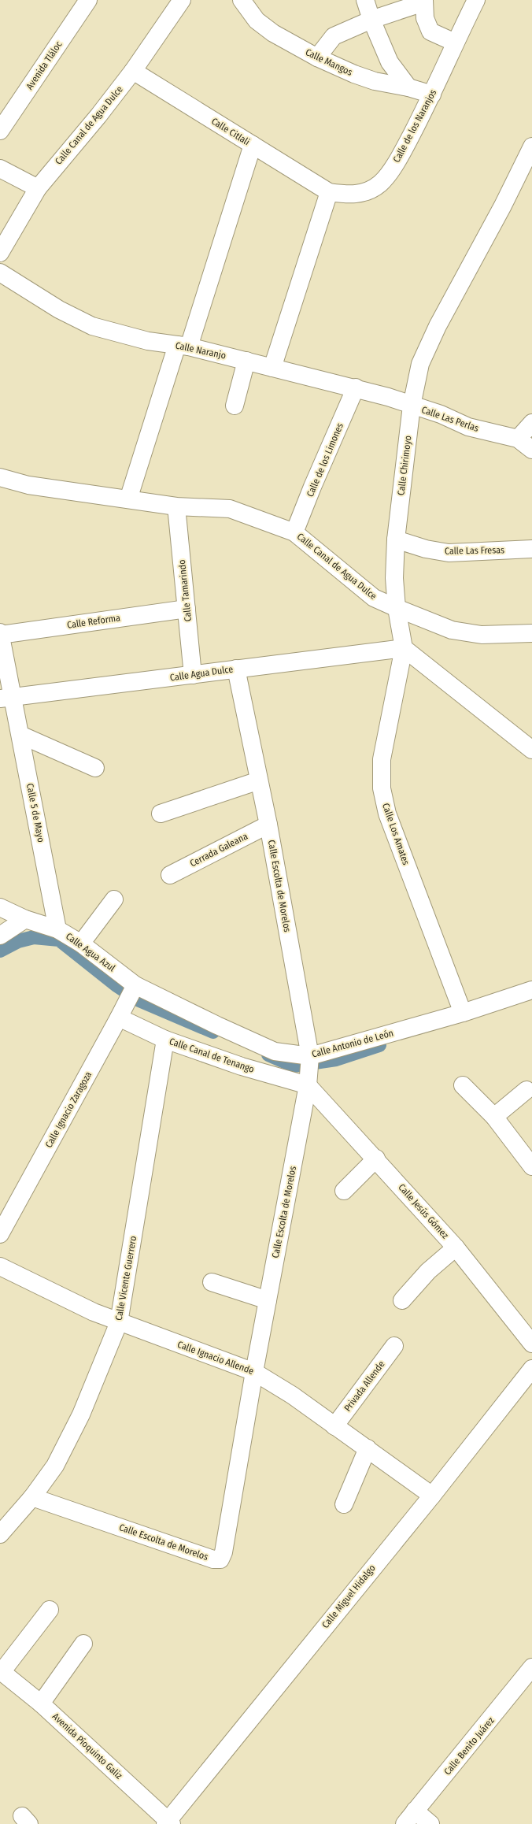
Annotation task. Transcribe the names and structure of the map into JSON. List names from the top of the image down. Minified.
{"streets":{"street":["Calle Mangos","Avenida Tláloc","Calle Canal de Agua Dulce","Calle de los Naranjos","Calle Citlali","Calle Naranjo","Calle Las Perlas","Calle de los Limones","Calle Chirimoyo","Calle Las Fresas","Calle Tamarindo","Calle Reforma","Calle Agua Dulce","Calle 5 de Mayo","Calle Los Amates","Cerrada Galeana","Calle Escolta de Morelos","Calle Agua Azul","Calle Antonio de León","Calle Canal de Tenango","Calle Ignacio Zaragoza","Calle Jesús Gómez","Calle Vicente Guerrero","Calle Ignacio Allende","Privada Allende","Calle Miguel Hidalgo","Avenida Píoquinto Galiz","Calle Benito Juárez"]},"crossings":[["Calle Mangos","Calle de los Naranjos"],["Calle Canal de Agua Dulce","Calle Citlali"],["Calle Canal de Agua Dulce","Calle de los Limones"],["Calle Canal de Agua Dulce","Calle Chirimoyo"],["Calle Canal de Agua Dulce","Calle Tamarindo"],["Calle de los Naranjos","Calle Citlali"],["Calle Naranjo","Calle Las Perlas"],["Calle Naranjo","Calle de los Limones"],["Calle Naranjo","Calle Chirimoyo"],["Calle Las Perlas","Calle Chirimoyo"],["Calle Chirimoyo","Calle Las Fresas"],["Calle Chirimoyo","Calle Agua Dulce"],["Calle Chirimoyo","Calle Los Amates"],["Calle Tamarindo","Calle Reforma"],["Calle Tamarindo","Calle Agua Dulce"],["Calle Reforma","Calle 5 de Mayo"],["Calle Agua Dulce","Calle 5 de Mayo"],["Calle Agua Dulce","Calle Los Amates"],["Calle Agua Dulce","Calle Escolta de Morelos"],["Calle 5 de Mayo","Calle Agua Azul"],["Calle Los Amates","Calle Antonio de León"],["Cerrada Galeana","Calle Escolta de Morelos"],["Calle Escolta de Morelos","Calle Antonio de León"],["Calle Escolta de Morelos","Calle Canal de Tenango"],["Calle Escolta de Morelos","Calle Jesús Gómez"],["Calle Escolta de Morelos","Calle Vicente Guerrero"],["Calle Escolta de Morelos","Calle Ignacio Allende"],["Calle Agua Azul","Calle Antonio de León"],["Calle Agua Azul","Calle Ignacio Zaragoza"],["Calle Antonio de León","Calle Canal de Tenango"],["Calle Antonio de León","Calle Ignacio Zaragoza"],["Calle Antonio de León","Calle Jesús Gómez"],["Calle Canal de Tenango","Calle Ignacio Zaragoza"],["Calle Canal de Tenango","Calle Jesús Gómez"],["Calle Canal de Tenango","Calle Vicente Guerrero"],["Calle Vicente Guerrero","Calle Ignacio Allende"],["Calle Ignacio Allende","Privada Allende"],["Calle Ignacio Allende","Calle Miguel Hidalgo"],["Calle Miguel Hidalgo","Avenida Píoquinto Galiz"]]}
